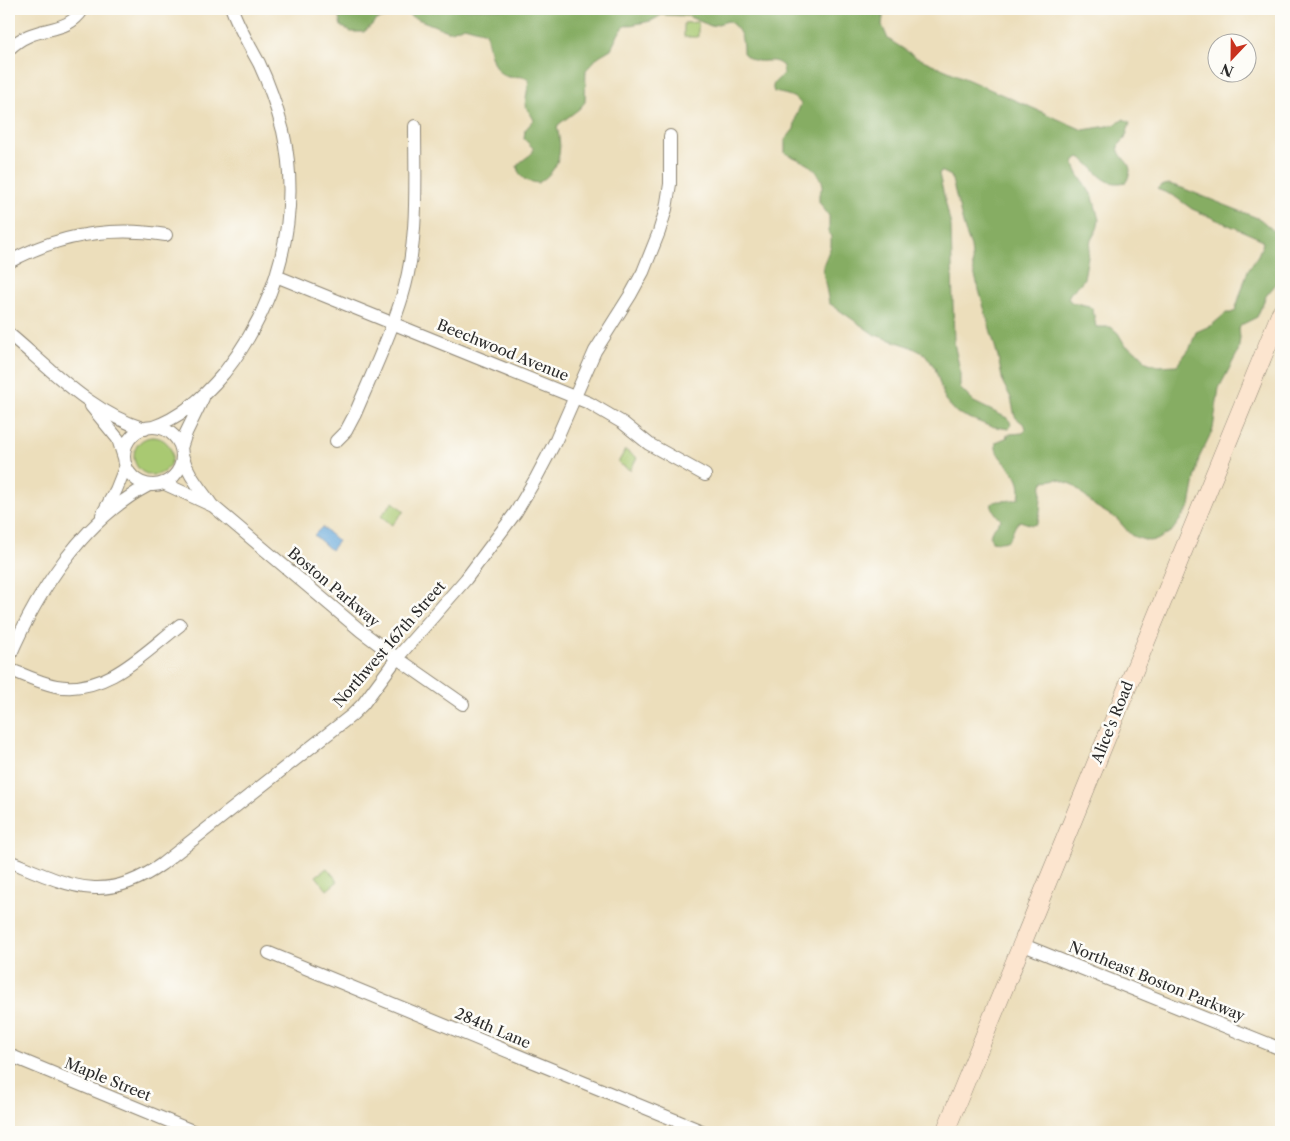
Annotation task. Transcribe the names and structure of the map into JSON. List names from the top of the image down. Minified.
{"streets":{"main road":["Alice's Road"],"street":["Beechwood Avenue","Boston Parkway","Northwest 167th Street","Northeast Boston Parkway","284th Lane","Maple Street"]},"crossings":[["Beechwood Avenue","Northwest 167th Street"],["Boston Parkway","Northwest 167th Street"],["Alice's Road","Northeast Boston Parkway"]],"north":"bottom"}
